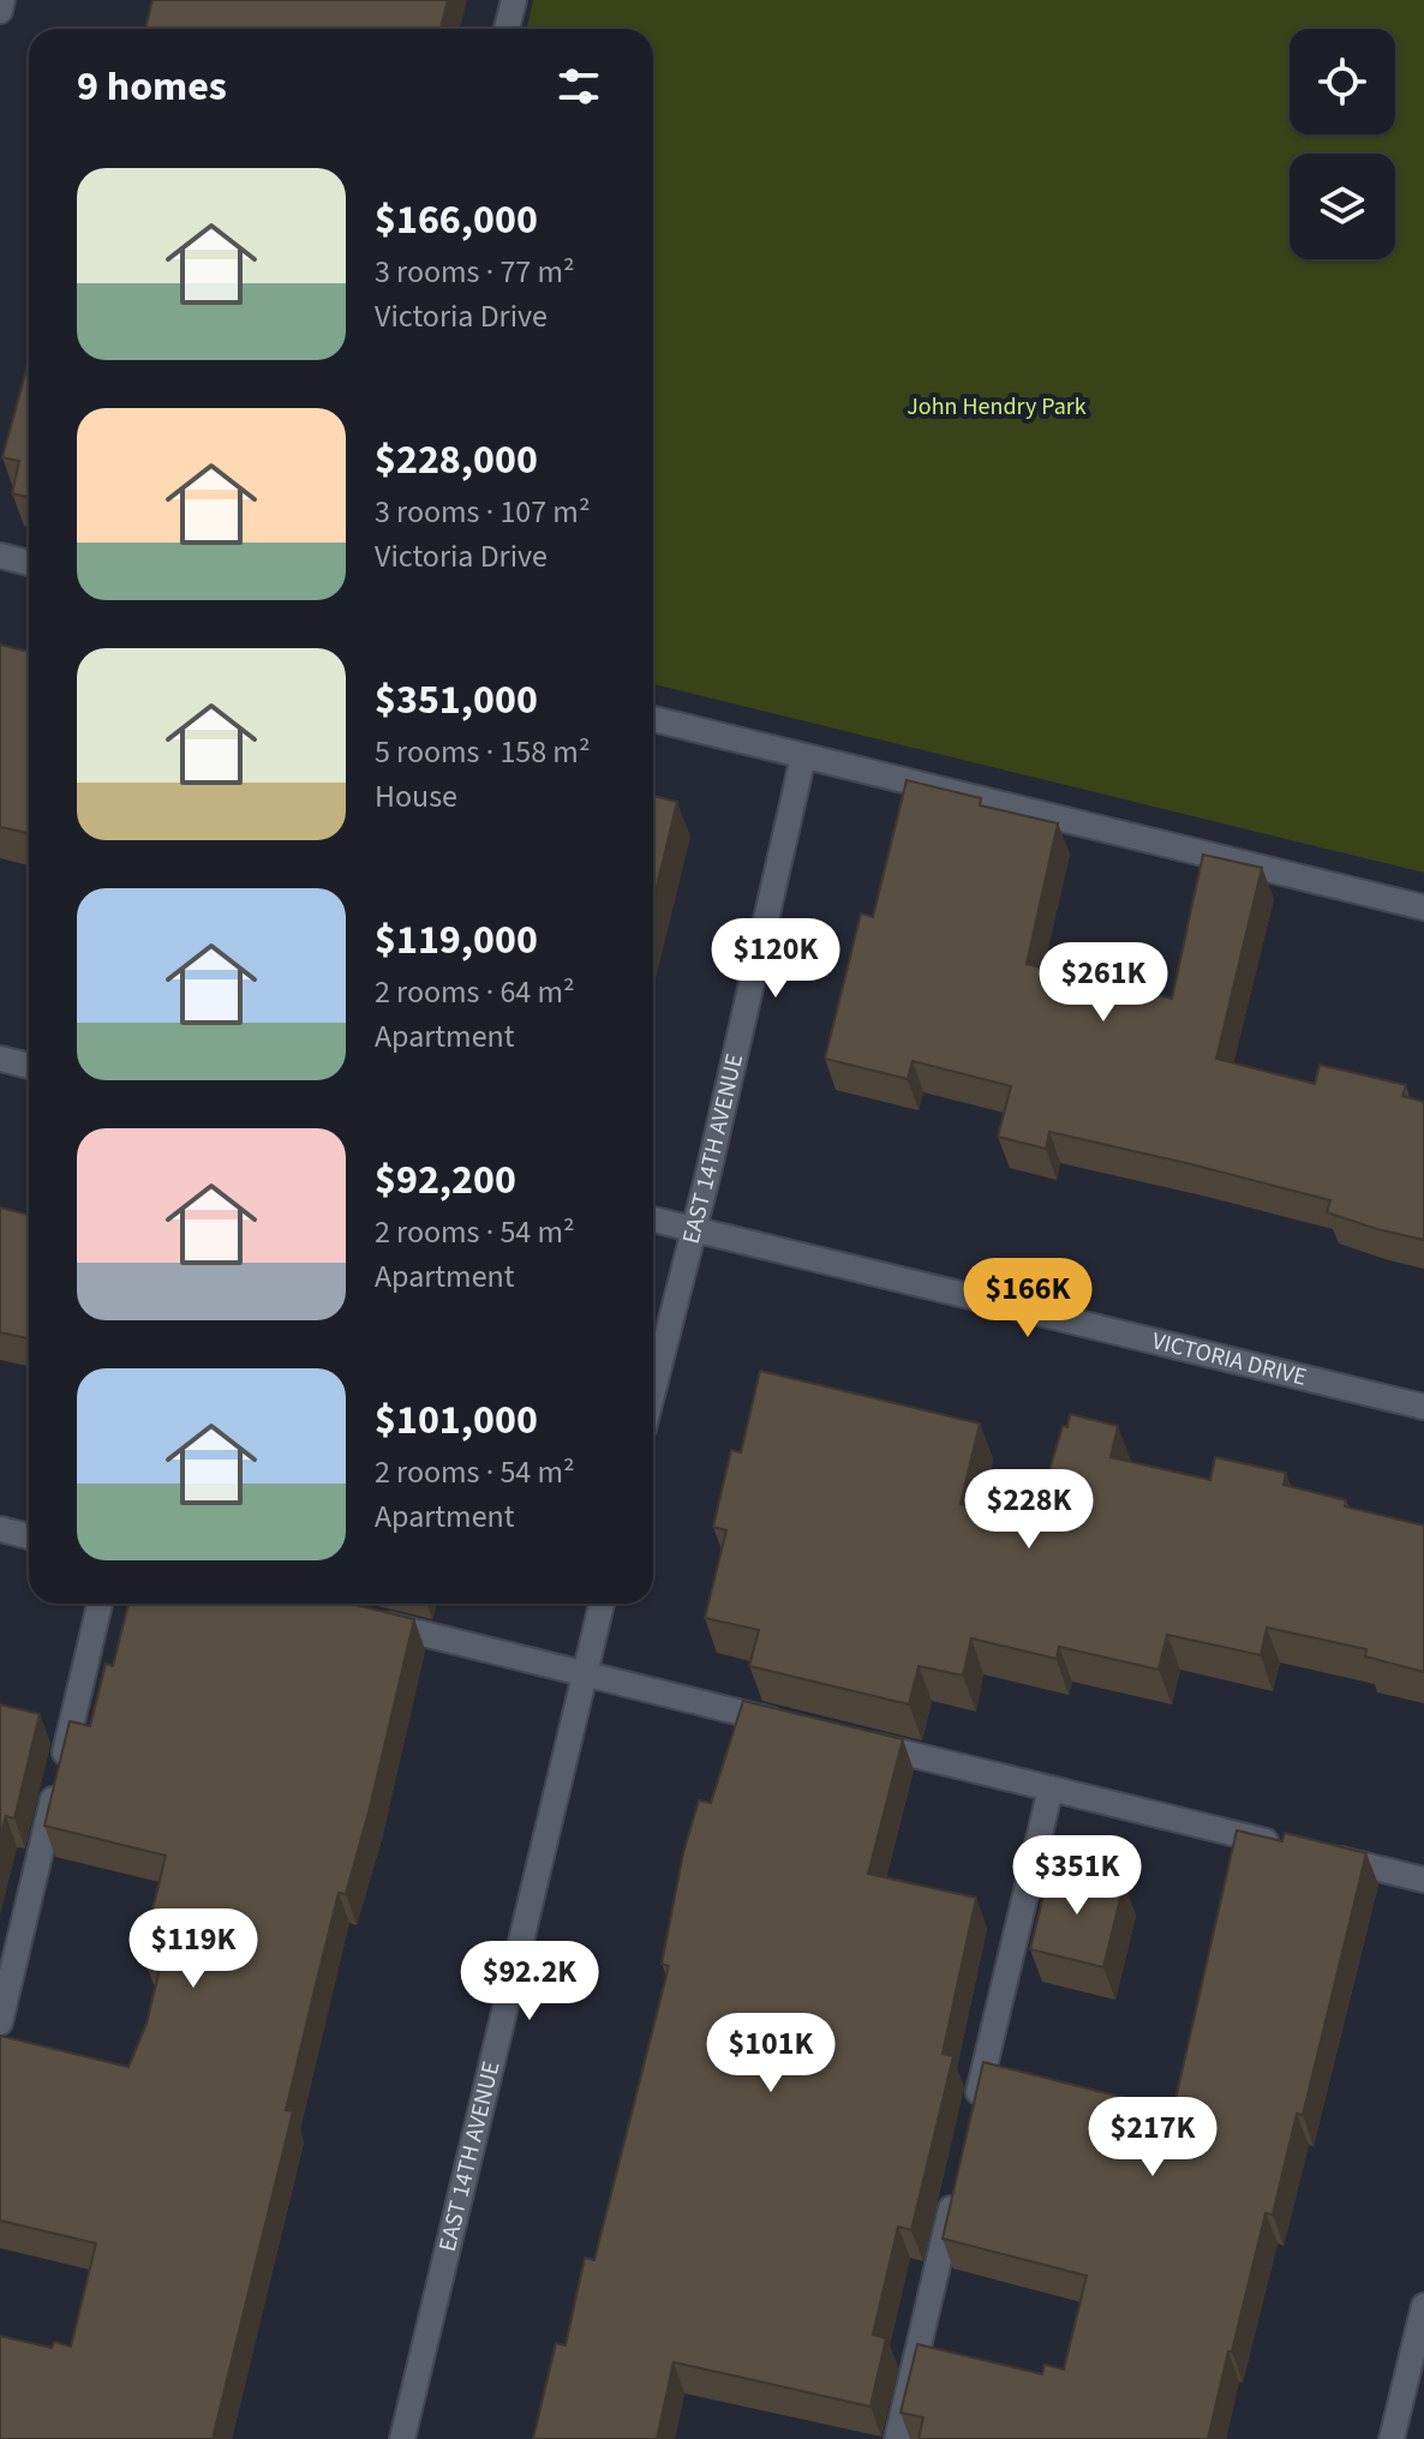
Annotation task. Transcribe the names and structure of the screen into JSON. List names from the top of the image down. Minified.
{"streets":{"street":["EAST 14TH AVENUE","VICTORIA DRIVE"]},"crossings":[["EAST 14TH AVENUE","VICTORIA DRIVE"]],"parks":["John Hendry Park"],"page":{"heading":"9 homes","list":[{"name":"$166,000","note":"3 rooms · 77 m² · Victoria Drive"},{"name":"$228,000","note":"3 rooms · 107 m² · Victoria Drive"},{"name":"$351,000","note":"5 rooms · 158 m² · House"},{"name":"$119,000","note":"2 rooms · 64 m² · Apartment"},{"name":"$92,200","note":"2 rooms · 54 m² · Apartment"},{"name":"$101,000","note":"2 rooms · 54 m² · Apartment"}],"price":["$120K","$261K","$166K","$228K","$351K","$119K","$92.2K","$101K","$217K"]}}
